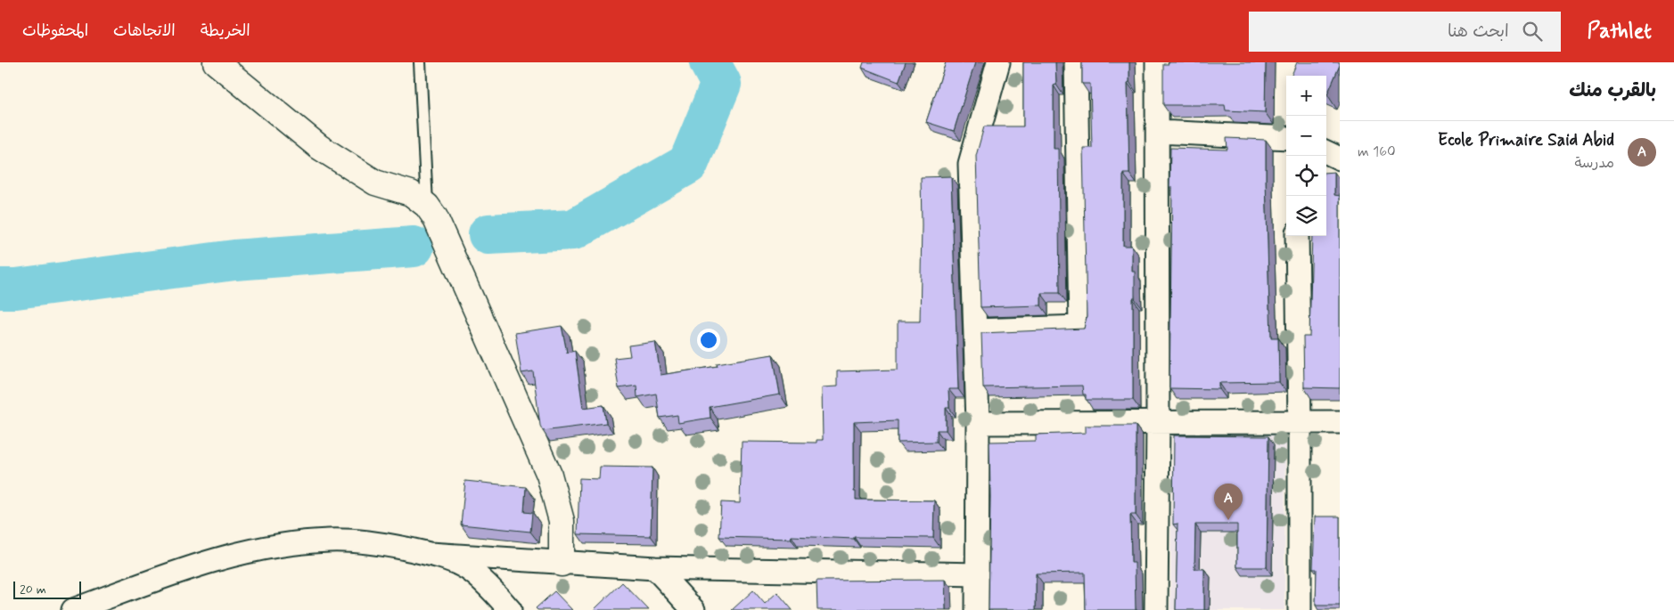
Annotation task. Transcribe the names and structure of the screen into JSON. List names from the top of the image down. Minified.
{"scale_bar":"20 m","page":{"header":"Pathlet","search":"ابحث هنا","nav":["الخريطة","الاتجاهات","المحفوظات"],"heading":"بالقرب منك","map_buttons":["+","−"],"list":[{"mark":"A","name":"Ecole Primaire Said Abid","note":"مدرسة","value":"160 m"}],"pins":"A","scale":"20 m"}}
